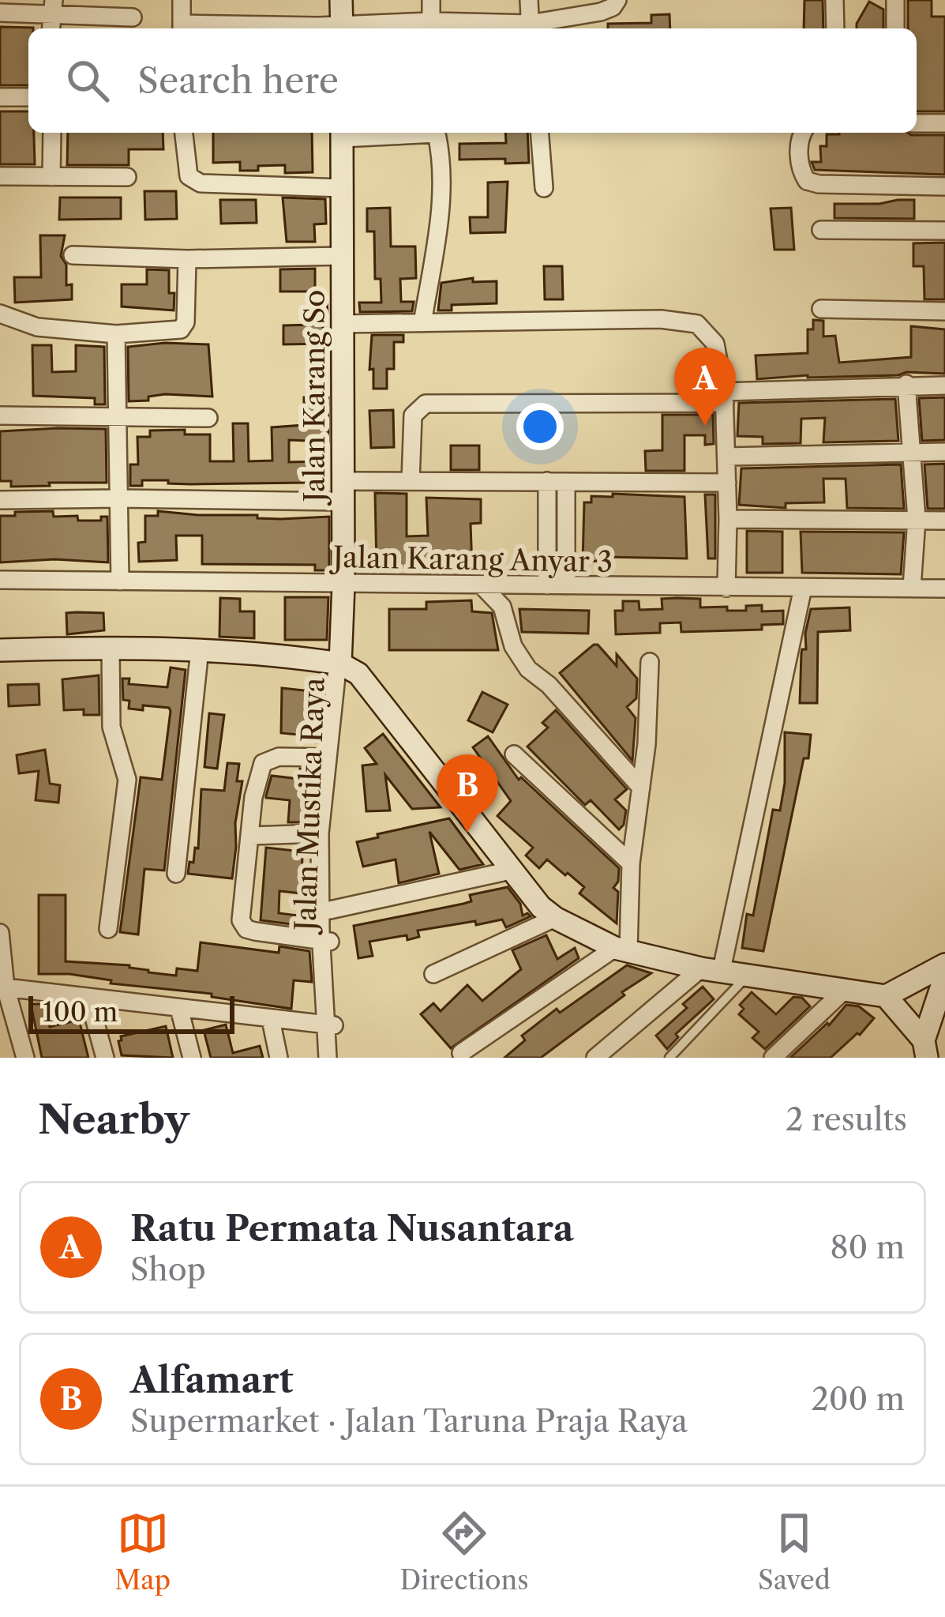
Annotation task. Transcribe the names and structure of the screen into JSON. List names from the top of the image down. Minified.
{"streets":{"street":["Jalan Karang So","Jalan Karang Anyar 3","Jalan Mustika Raya"]},"crossings":[["Jalan Karang So","Jalan Karang Anyar 3"],["Jalan Karang So","Jalan Mustika Raya"]],"scale_bar":"100 m","page":{"search":"Search here","pins":["A","B"],"scale":"100 m","heading":["Nearby","2 results"],"list":[{"mark":"A","name":"Ratu Permata Nusantara","note":"Shop","value":"80 m"},{"mark":"B","name":"Alfamart","note":"Supermarket · Jalan Taruna Praja Raya","value":"200 m"}],"nav":["Map","Directions","Saved"]}}
